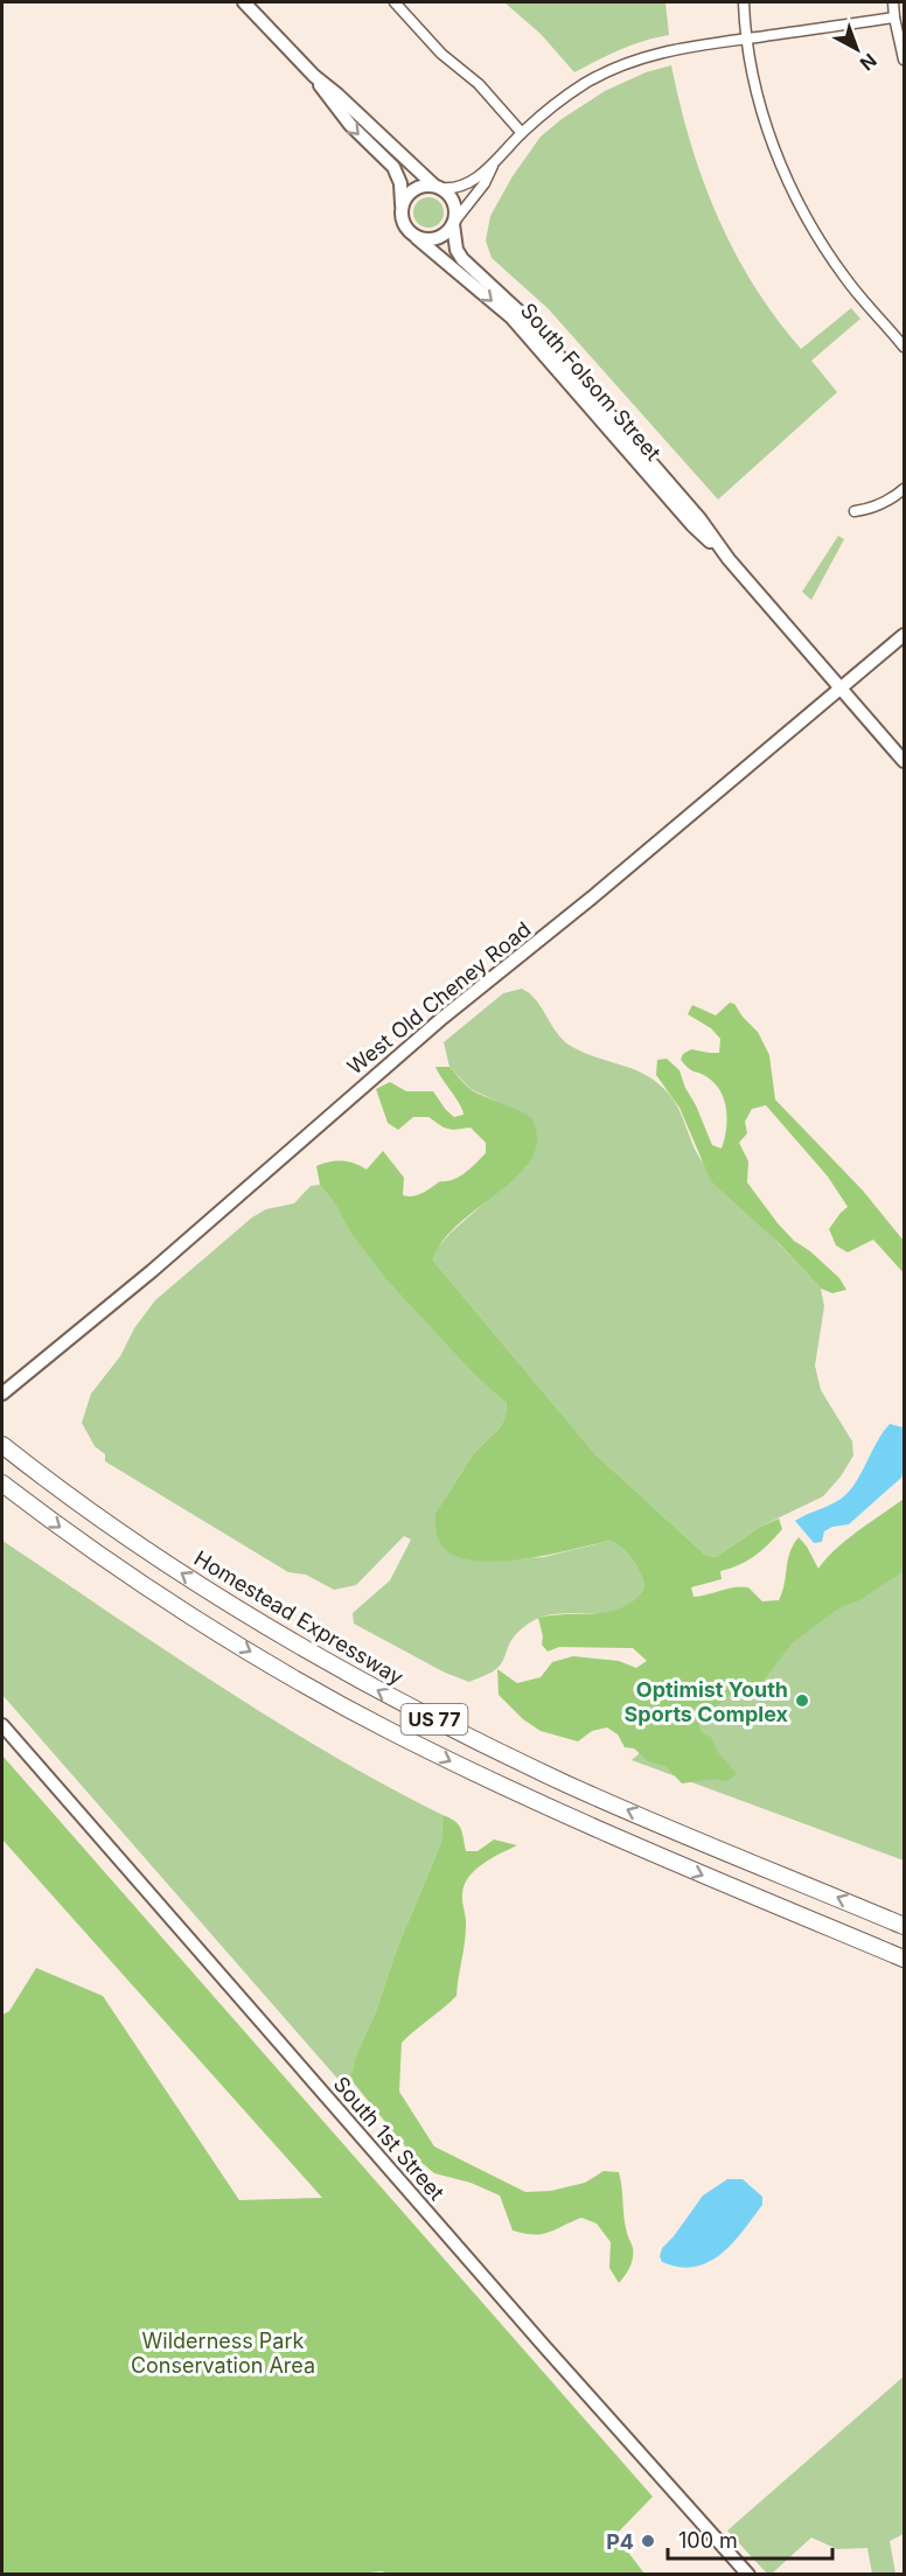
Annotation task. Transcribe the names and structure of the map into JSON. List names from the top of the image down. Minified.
{"streets":{"highway":["Homestead Expressway","US 77"],"street":["South Folsom Street","West Old Cheney Road","South 1st Street"]},"crossings":[["South Folsom Street","West Old Cheney Road"]],"parks":["Wilderness Park Conservation Area"],"places":["Optimist Youth Sports Complex","P4"],"scale_bar":"100 m","north":"bottom right"}
